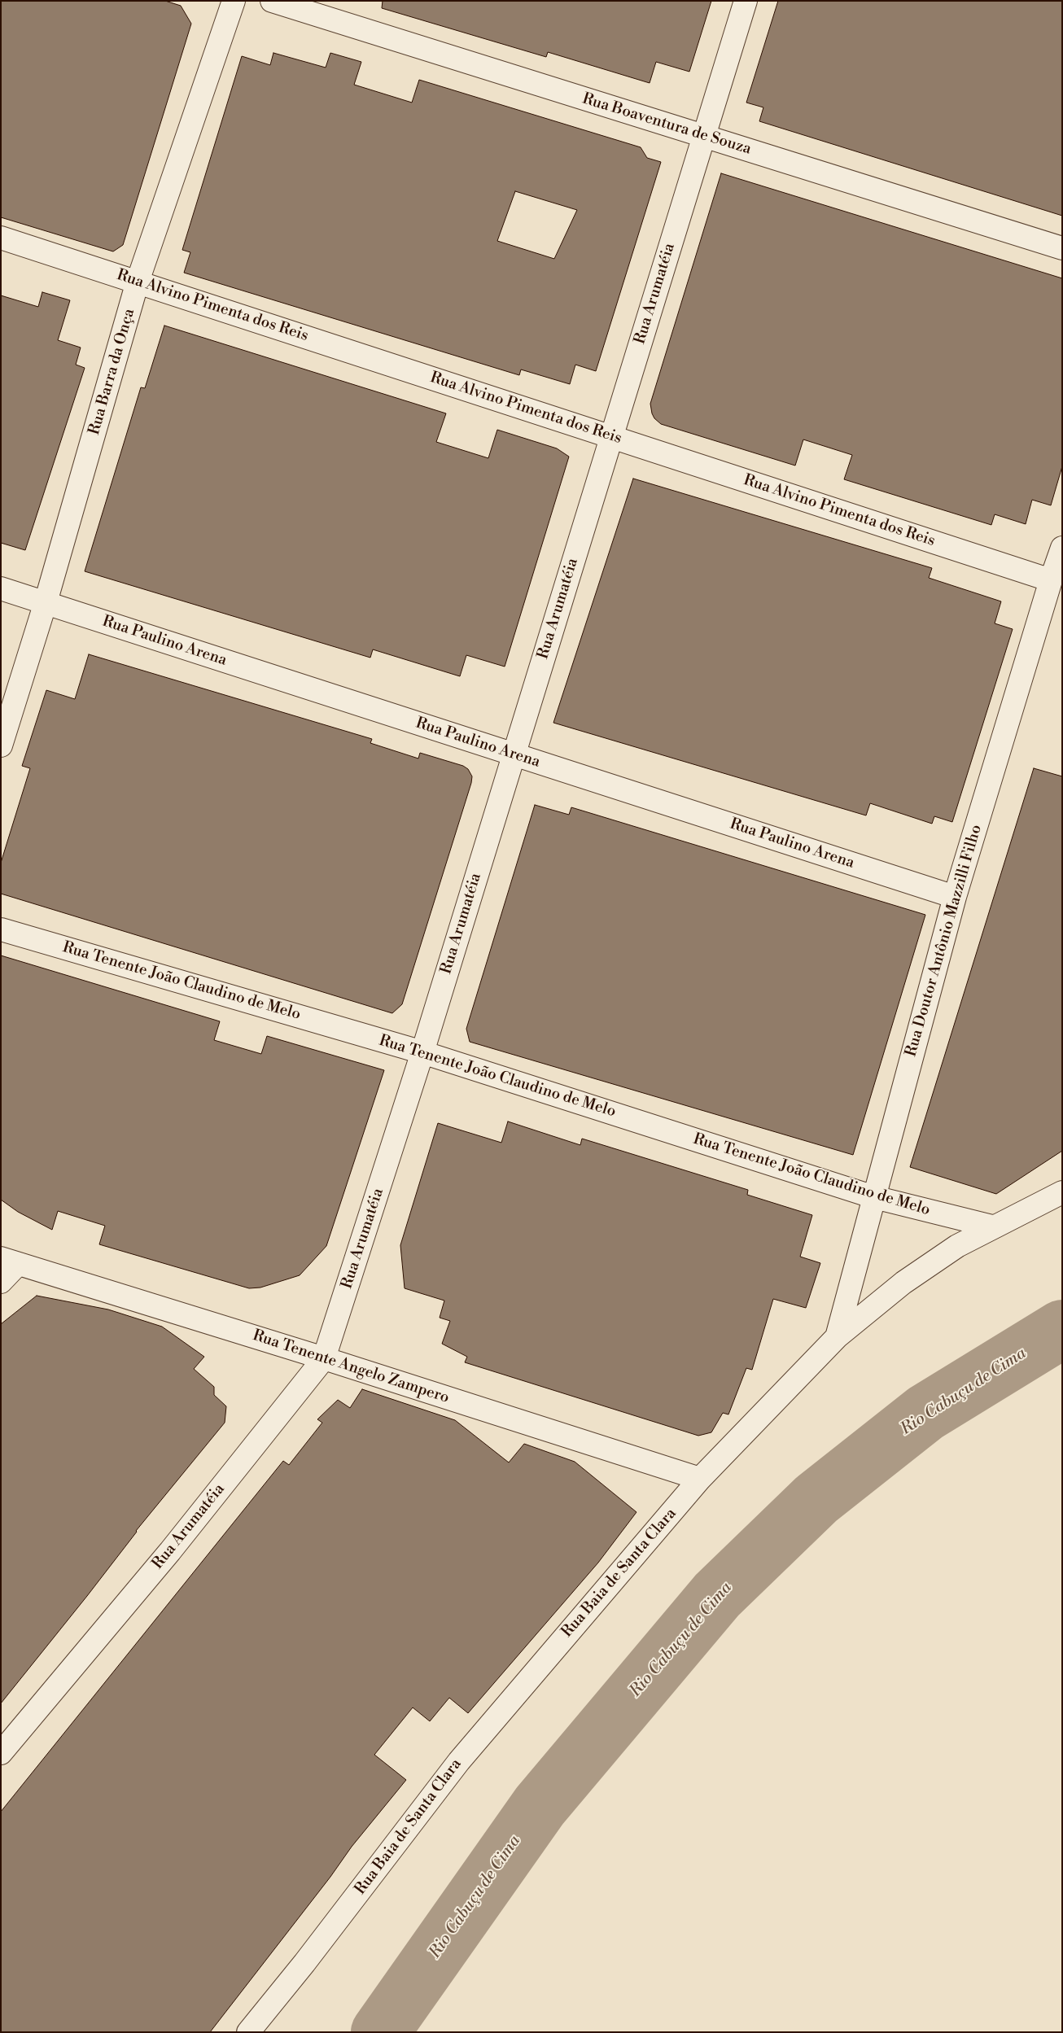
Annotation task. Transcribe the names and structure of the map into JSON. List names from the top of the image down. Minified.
{"streets":{"street":["Rua Boaventura de Souza","Rua Arumatéia","Rua Alvino Pimenta dos Reis","Rua Barra da Onça","Rua Paulino Arena","Rua Doutor Antônio Mazzilli Filho","Rua Tenente João Claudino de Melo","Rua Tenente Angelo Zampero","Rua Baia de Santa Clara"]},"crossings":[["Rua Boaventura de Souza","Rua Arumatéia"],["Rua Arumatéia","Rua Alvino Pimenta dos Reis"],["Rua Arumatéia","Rua Paulino Arena"],["Rua Arumatéia","Rua Tenente João Claudino de Melo"],["Rua Arumatéia","Rua Tenente Angelo Zampero"],["Rua Alvino Pimenta dos Reis","Rua Barra da Onça"],["Rua Alvino Pimenta dos Reis","Rua Doutor Antônio Mazzilli Filho"],["Rua Barra da Onça","Rua Paulino Arena"],["Rua Paulino Arena","Rua Doutor Antônio Mazzilli Filho"],["Rua Doutor Antônio Mazzilli Filho","Rua Tenente João Claudino de Melo"],["Rua Doutor Antônio Mazzilli Filho","Rua Baia de Santa Clara"],["Rua Tenente João Claudino de Melo","Rua Baia de Santa Clara"],["Rua Tenente Angelo Zampero","Rua Baia de Santa Clara"]],"water":["Rio Cabuçu de Cima"]}
